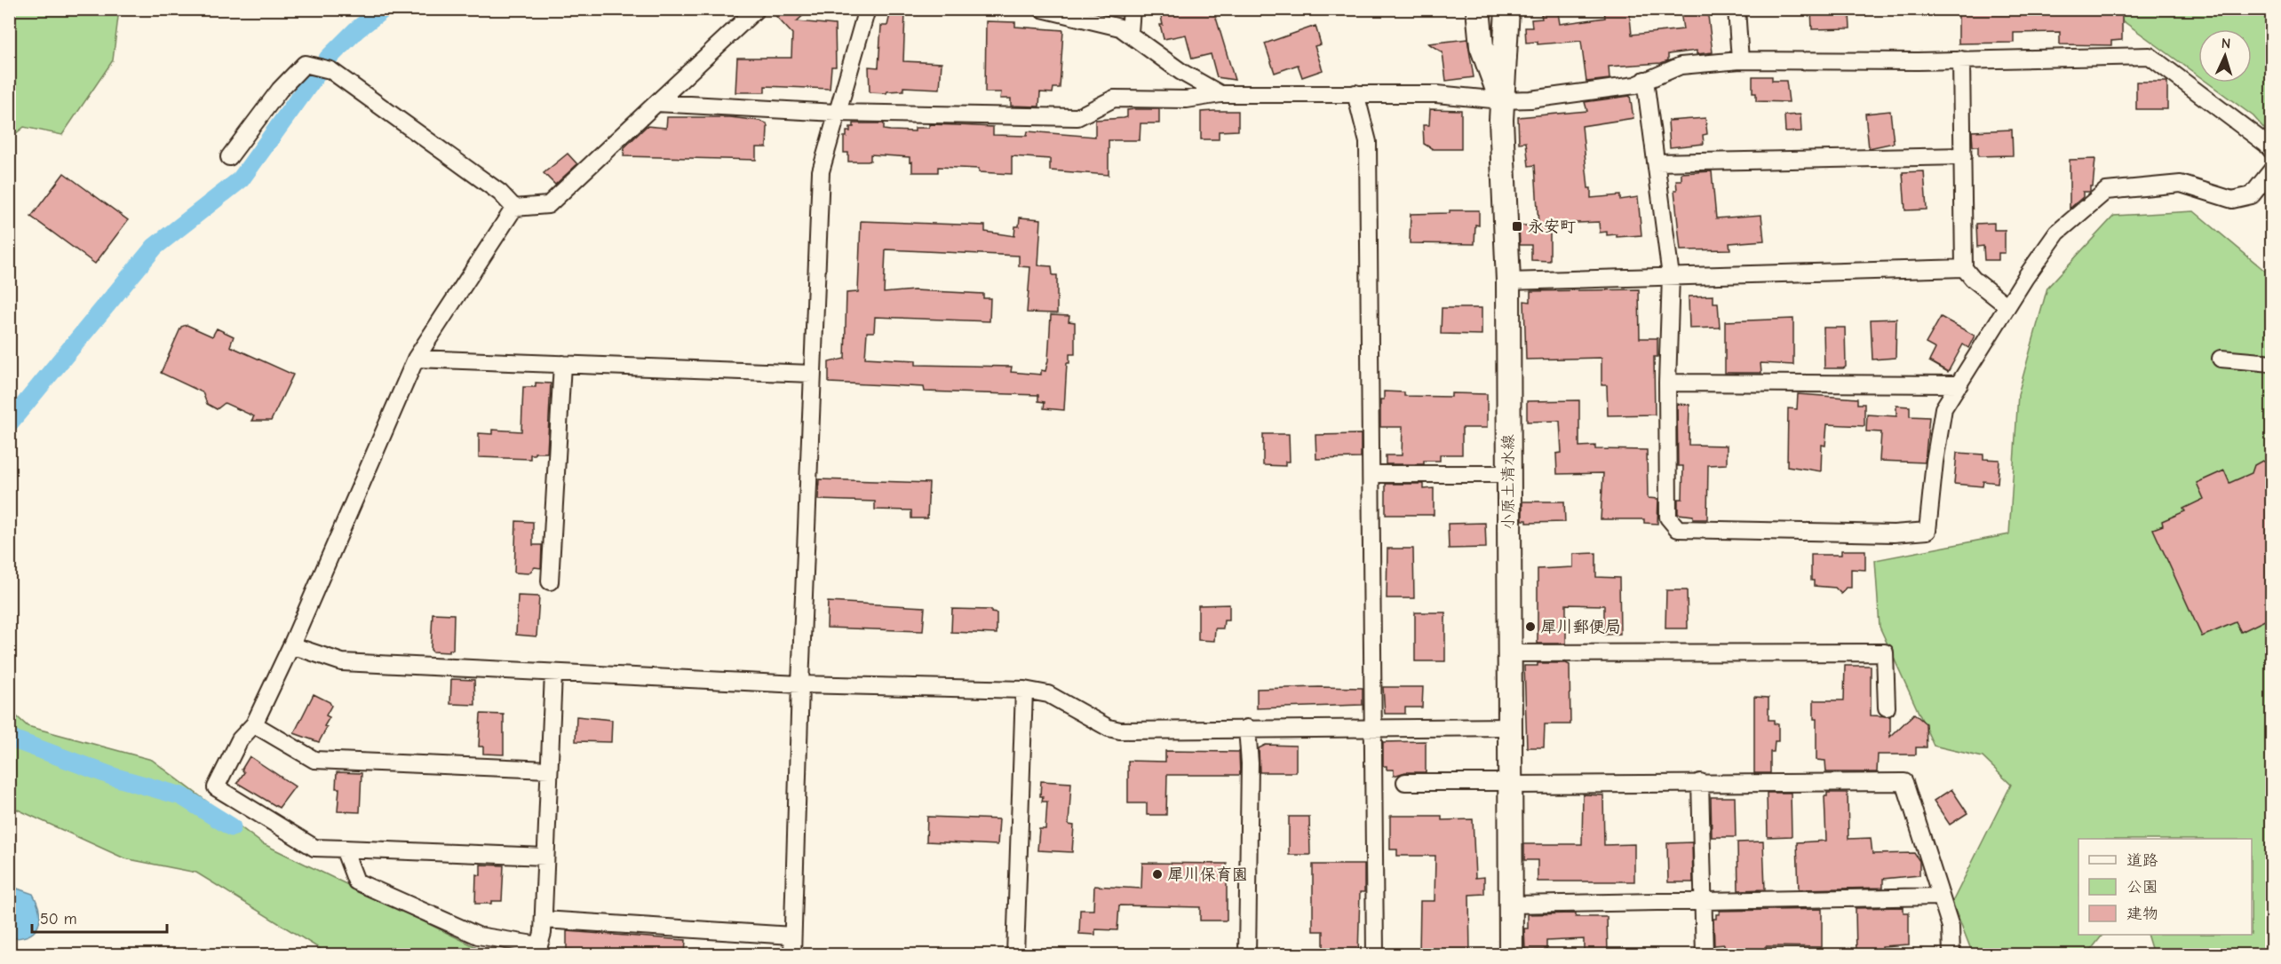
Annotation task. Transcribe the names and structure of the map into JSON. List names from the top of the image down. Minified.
{"streets":{"main road":["小原土清水線"]},"places":{"transit":["永安町"],"other":["犀川郵便局","犀川保育園"]},"legend":["道路","公園","建物"],"scale_bar":"50 m","north":"top"}
